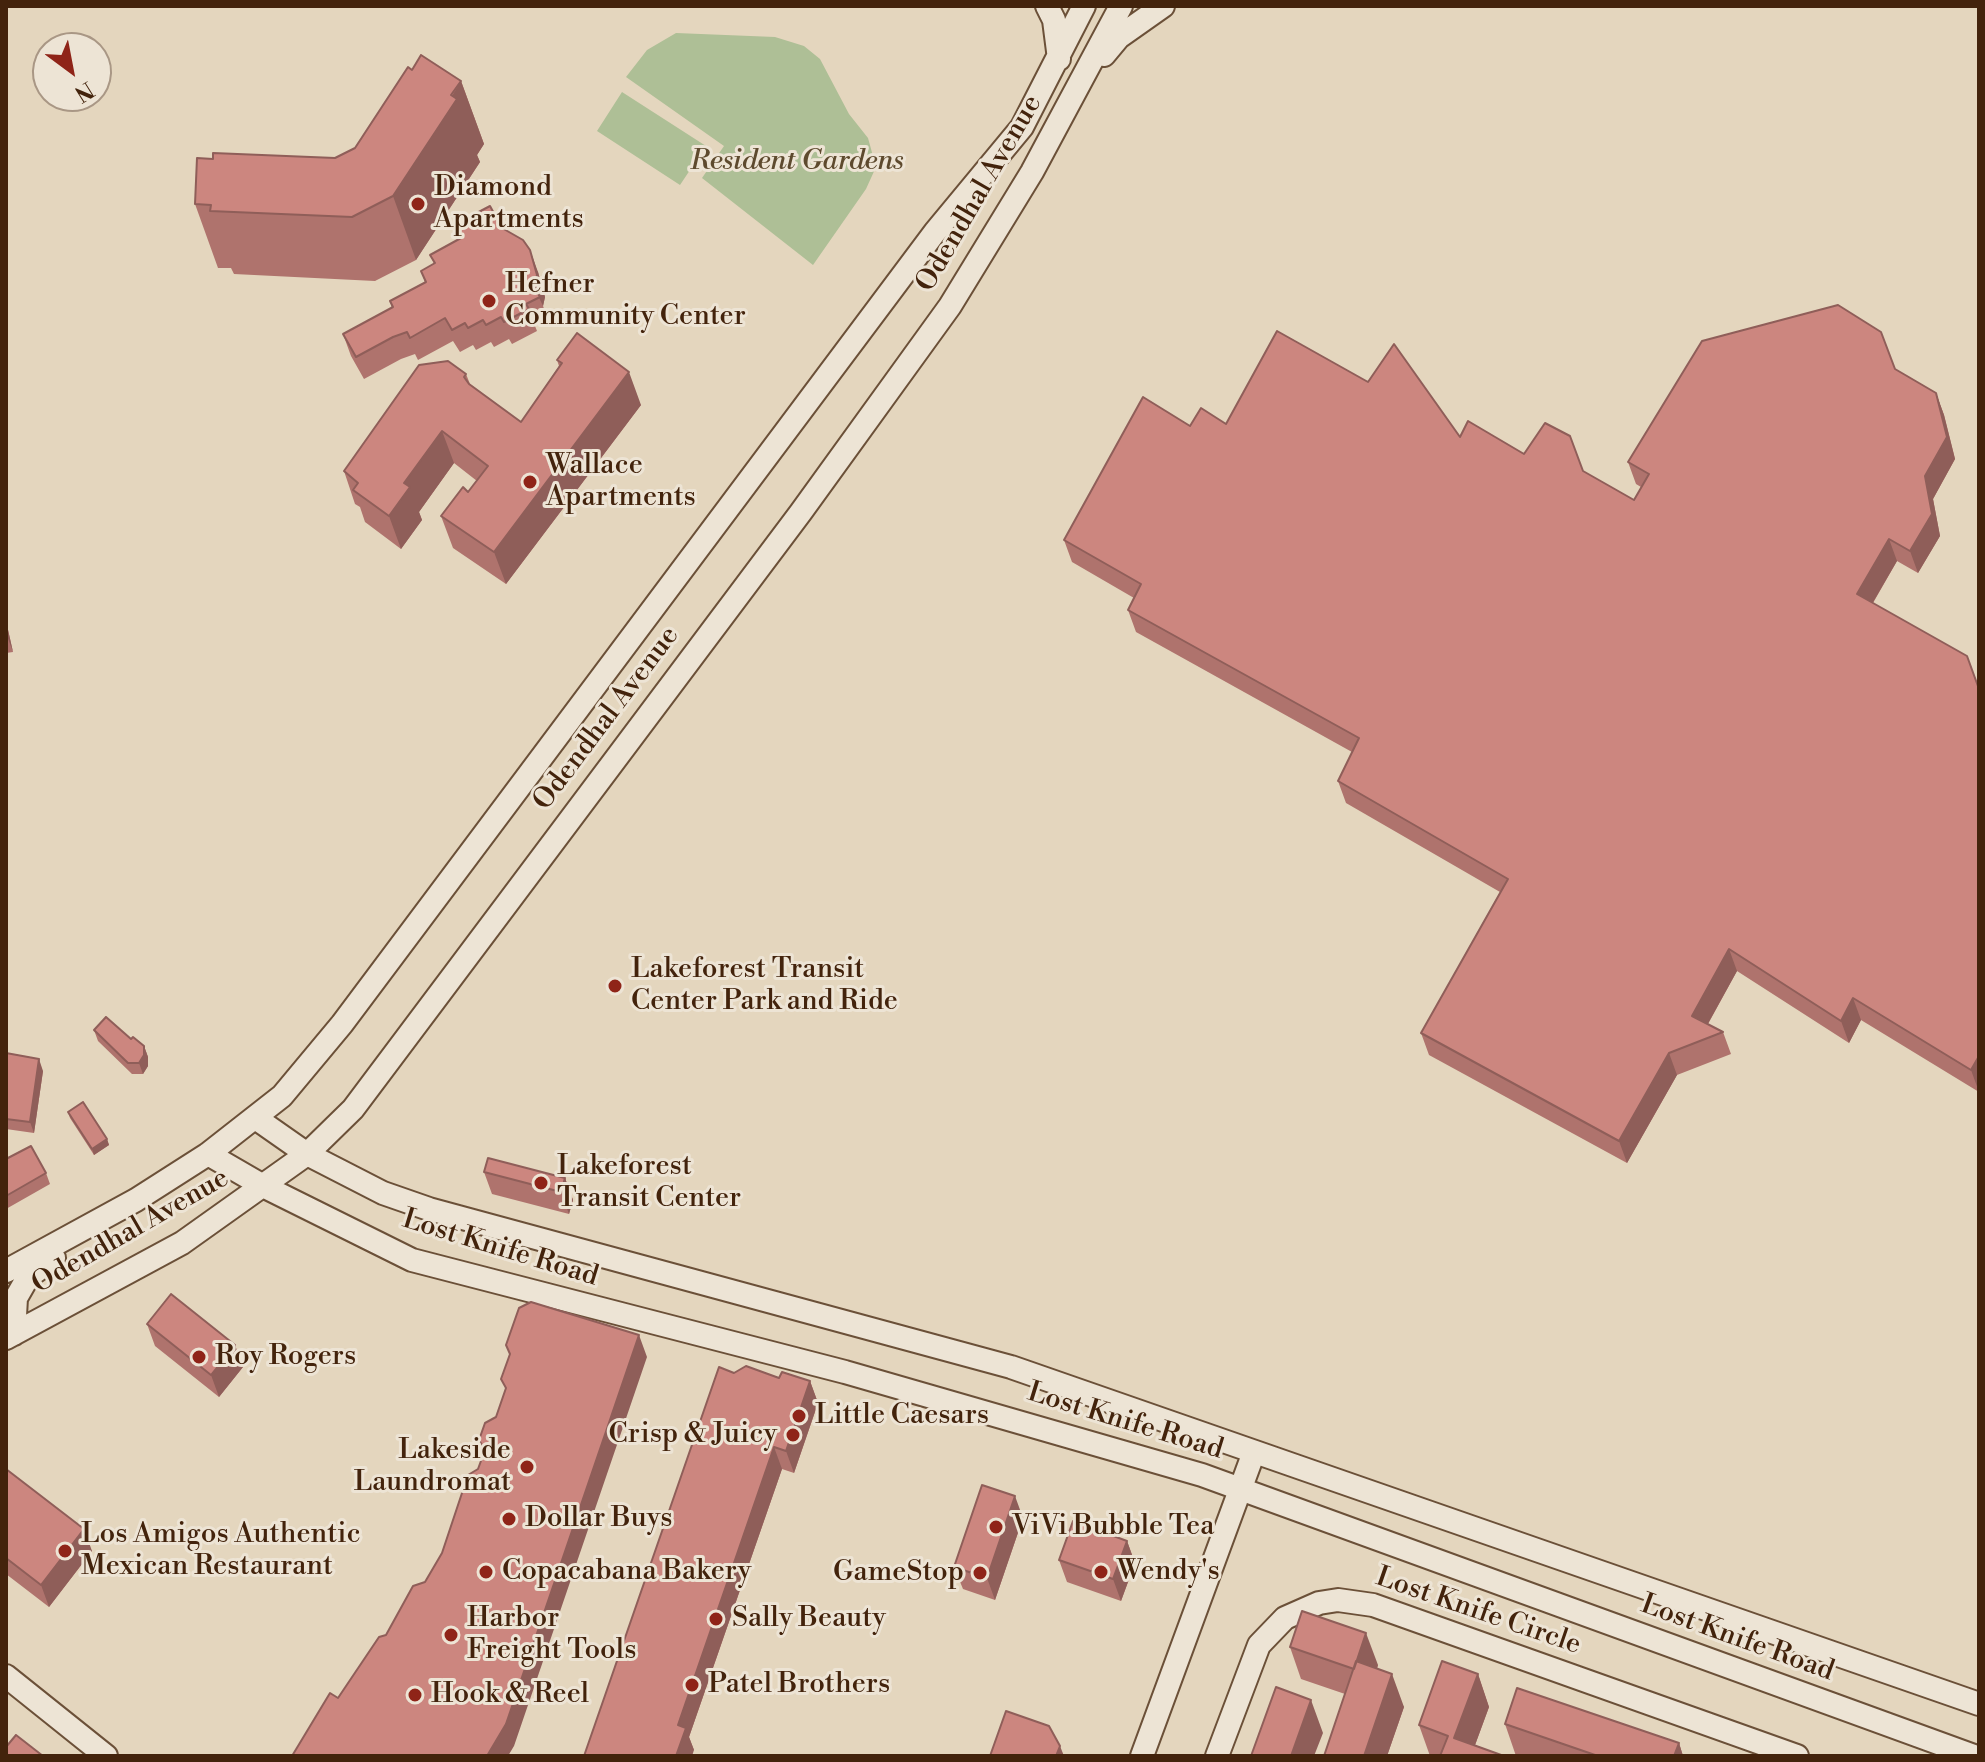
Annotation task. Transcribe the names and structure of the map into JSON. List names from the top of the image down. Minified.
{"streets":{"street":["Odendhal Avenue","Lost Knife Road","Lost Knife Circle"]},"crossings":[["Odendhal Avenue","Lost Knife Road"]],"parks":["Resident Gardens"],"places":["Diamond Apartments","Hefner Community Center","Wallace Apartments","Lakeforest Transit Center Park and Ride","Lakeforest Transit Center","Roy Rogers","Little Caesars","Crisp & Juicy","Lakeside Laundromat","Dollar Buys","ViVi Bubble Tea","Los Amigos Authentic Mexican Restaurant","Copacabana Bakery","Wendy's","GameStop","Sally Beauty","Harbor Freight Tools","Patel Brothers","Hook & Reel"],"north":"bottom right"}
